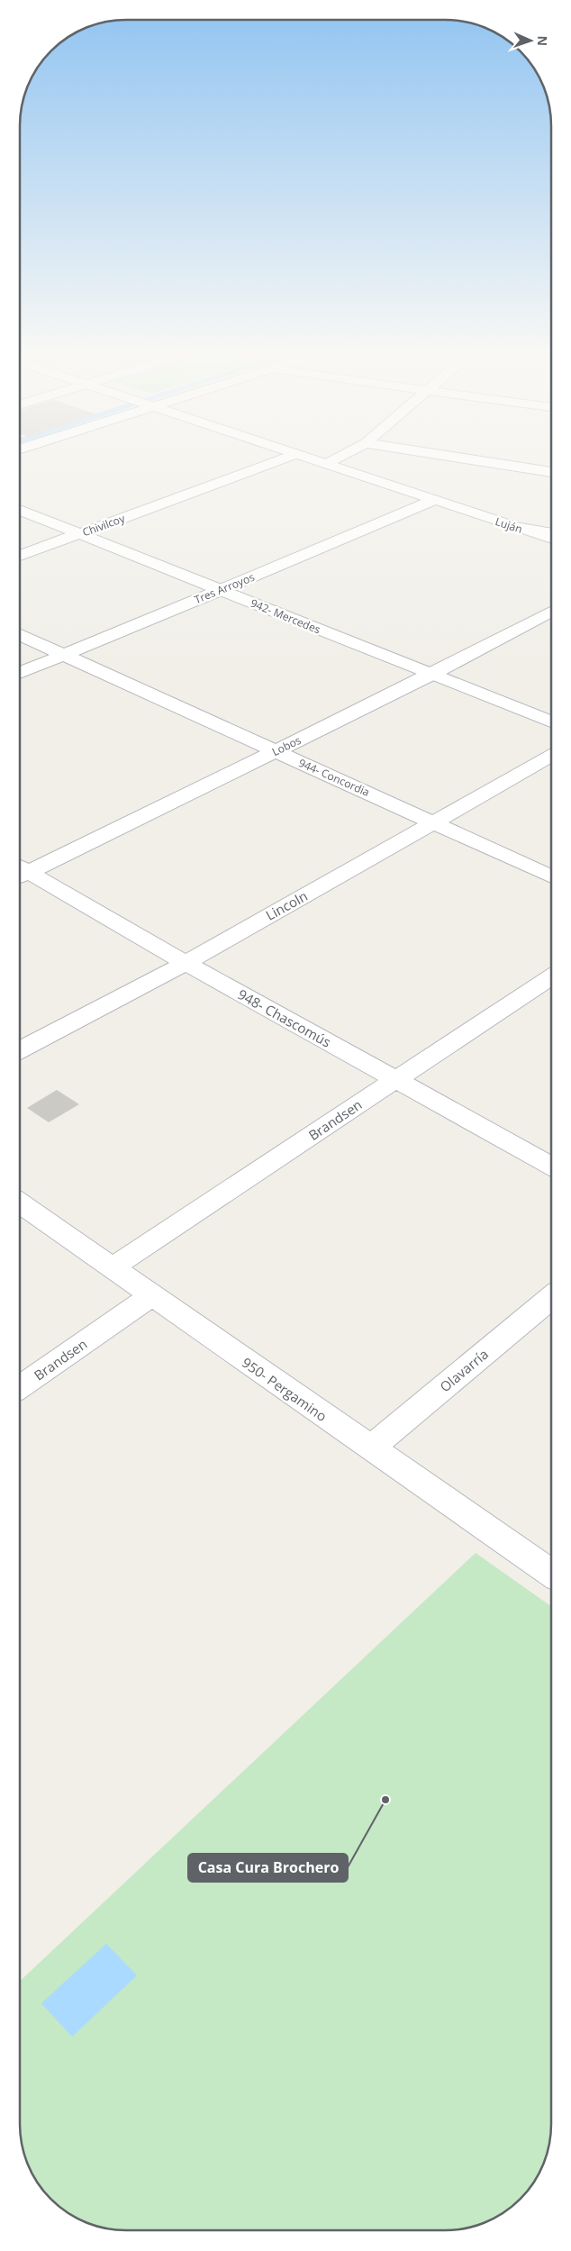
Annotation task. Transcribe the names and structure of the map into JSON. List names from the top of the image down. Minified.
{"streets":{"street":["Chivilcoy","Luján","Tres Arroyos","942- Mercedes","Lobos","944- Concordia","Lincoln","948- Chascomús","Brandsen","Olavarría","950- Pergamino"]},"crossings":[["Chivilcoy","942- Mercedes"],["Luján","Tres Arroyos"],["Tres Arroyos","942- Mercedes"],["Tres Arroyos","944- Concordia"],["942- Mercedes","Lobos"],["Lobos","944- Concordia"],["944- Concordia","Lincoln"],["Lincoln","948- Chascomús"],["948- Chascomús","Brandsen"],["Brandsen","950- Pergamino"],["Olavarría","950- Pergamino"]],"places":["Casa Cura Brochero"],"north":"right"}
